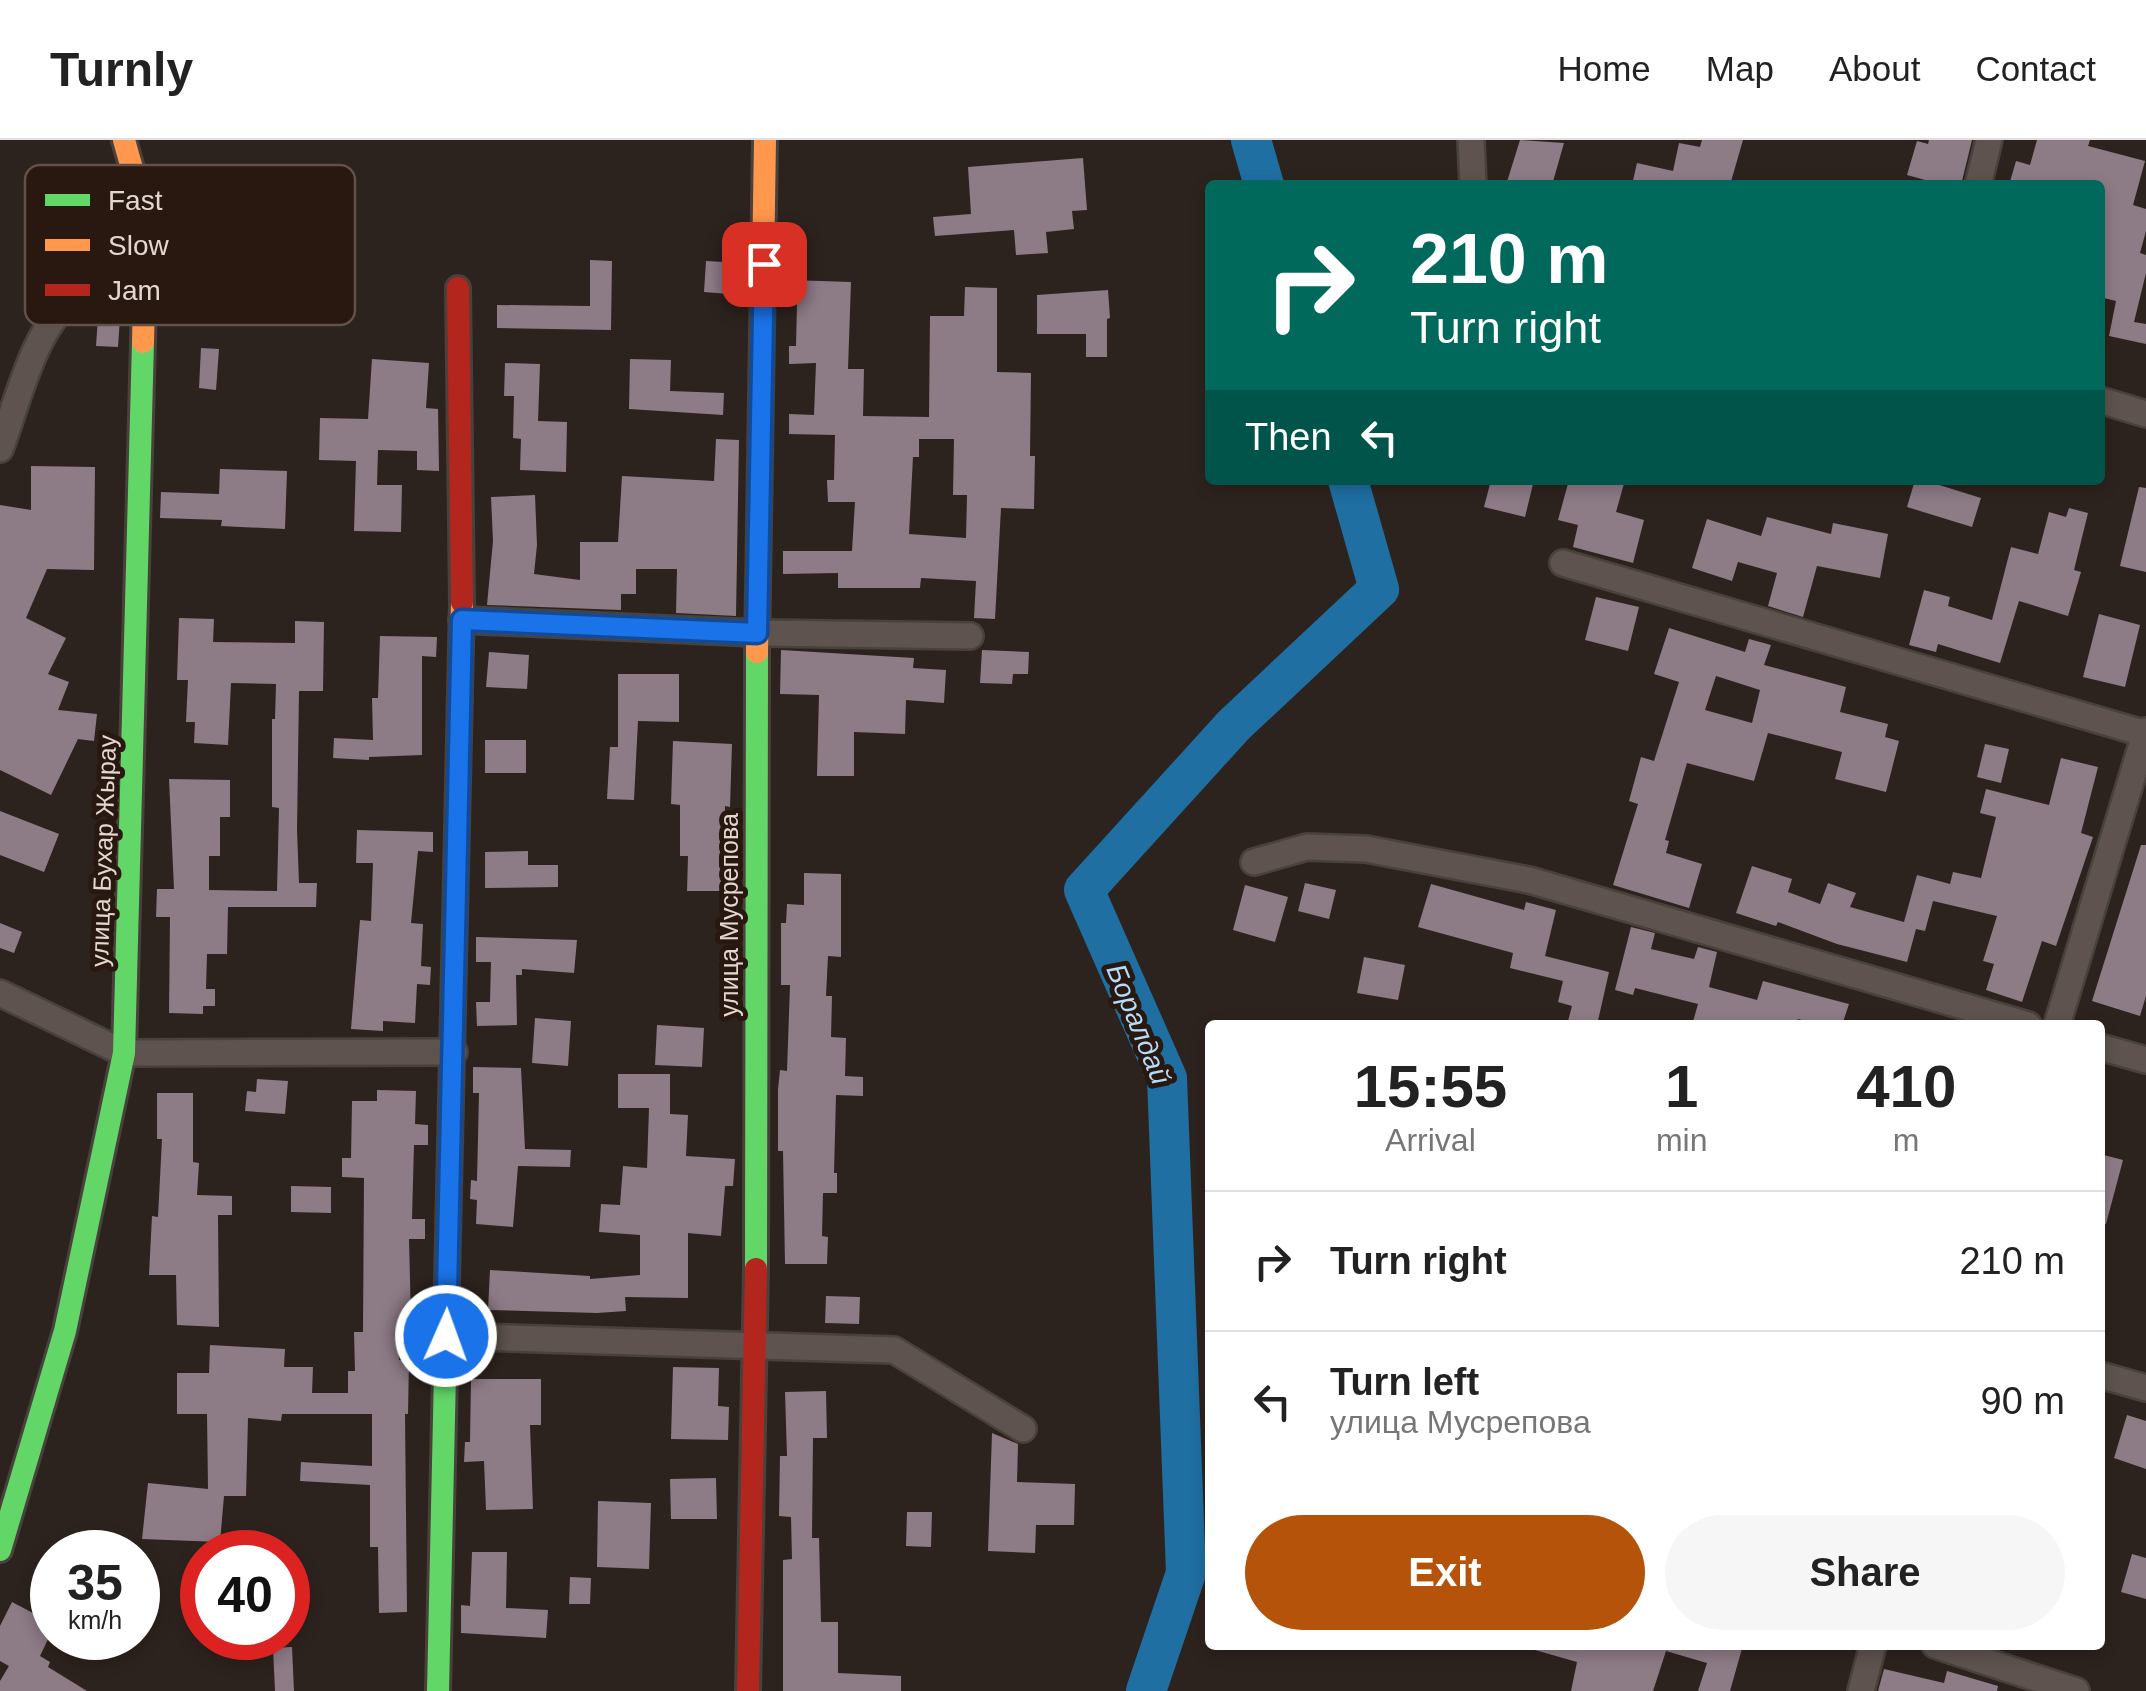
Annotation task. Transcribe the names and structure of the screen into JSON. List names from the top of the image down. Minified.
{"streets":{"street":["улица Бухар Жырау","улица Мусрепова"]},"water":["Боралдай"],"legend":["Fast","Slow","Jam"],"page":{"header":"Turnly","nav":["Home","Map","About","Contact"],"turn":["210 m","Turn right"],"then":"Then","eta":["15:55","Arrival","1","min","410","m"],"list":[{"name":"Turn right","value":"210 m"},{"name":"Turn left","note":"улица Мусрепова","value":"90 m"}],"buttons":["Exit","Share"],"speed":"35 km/h","limit":"40"}}
